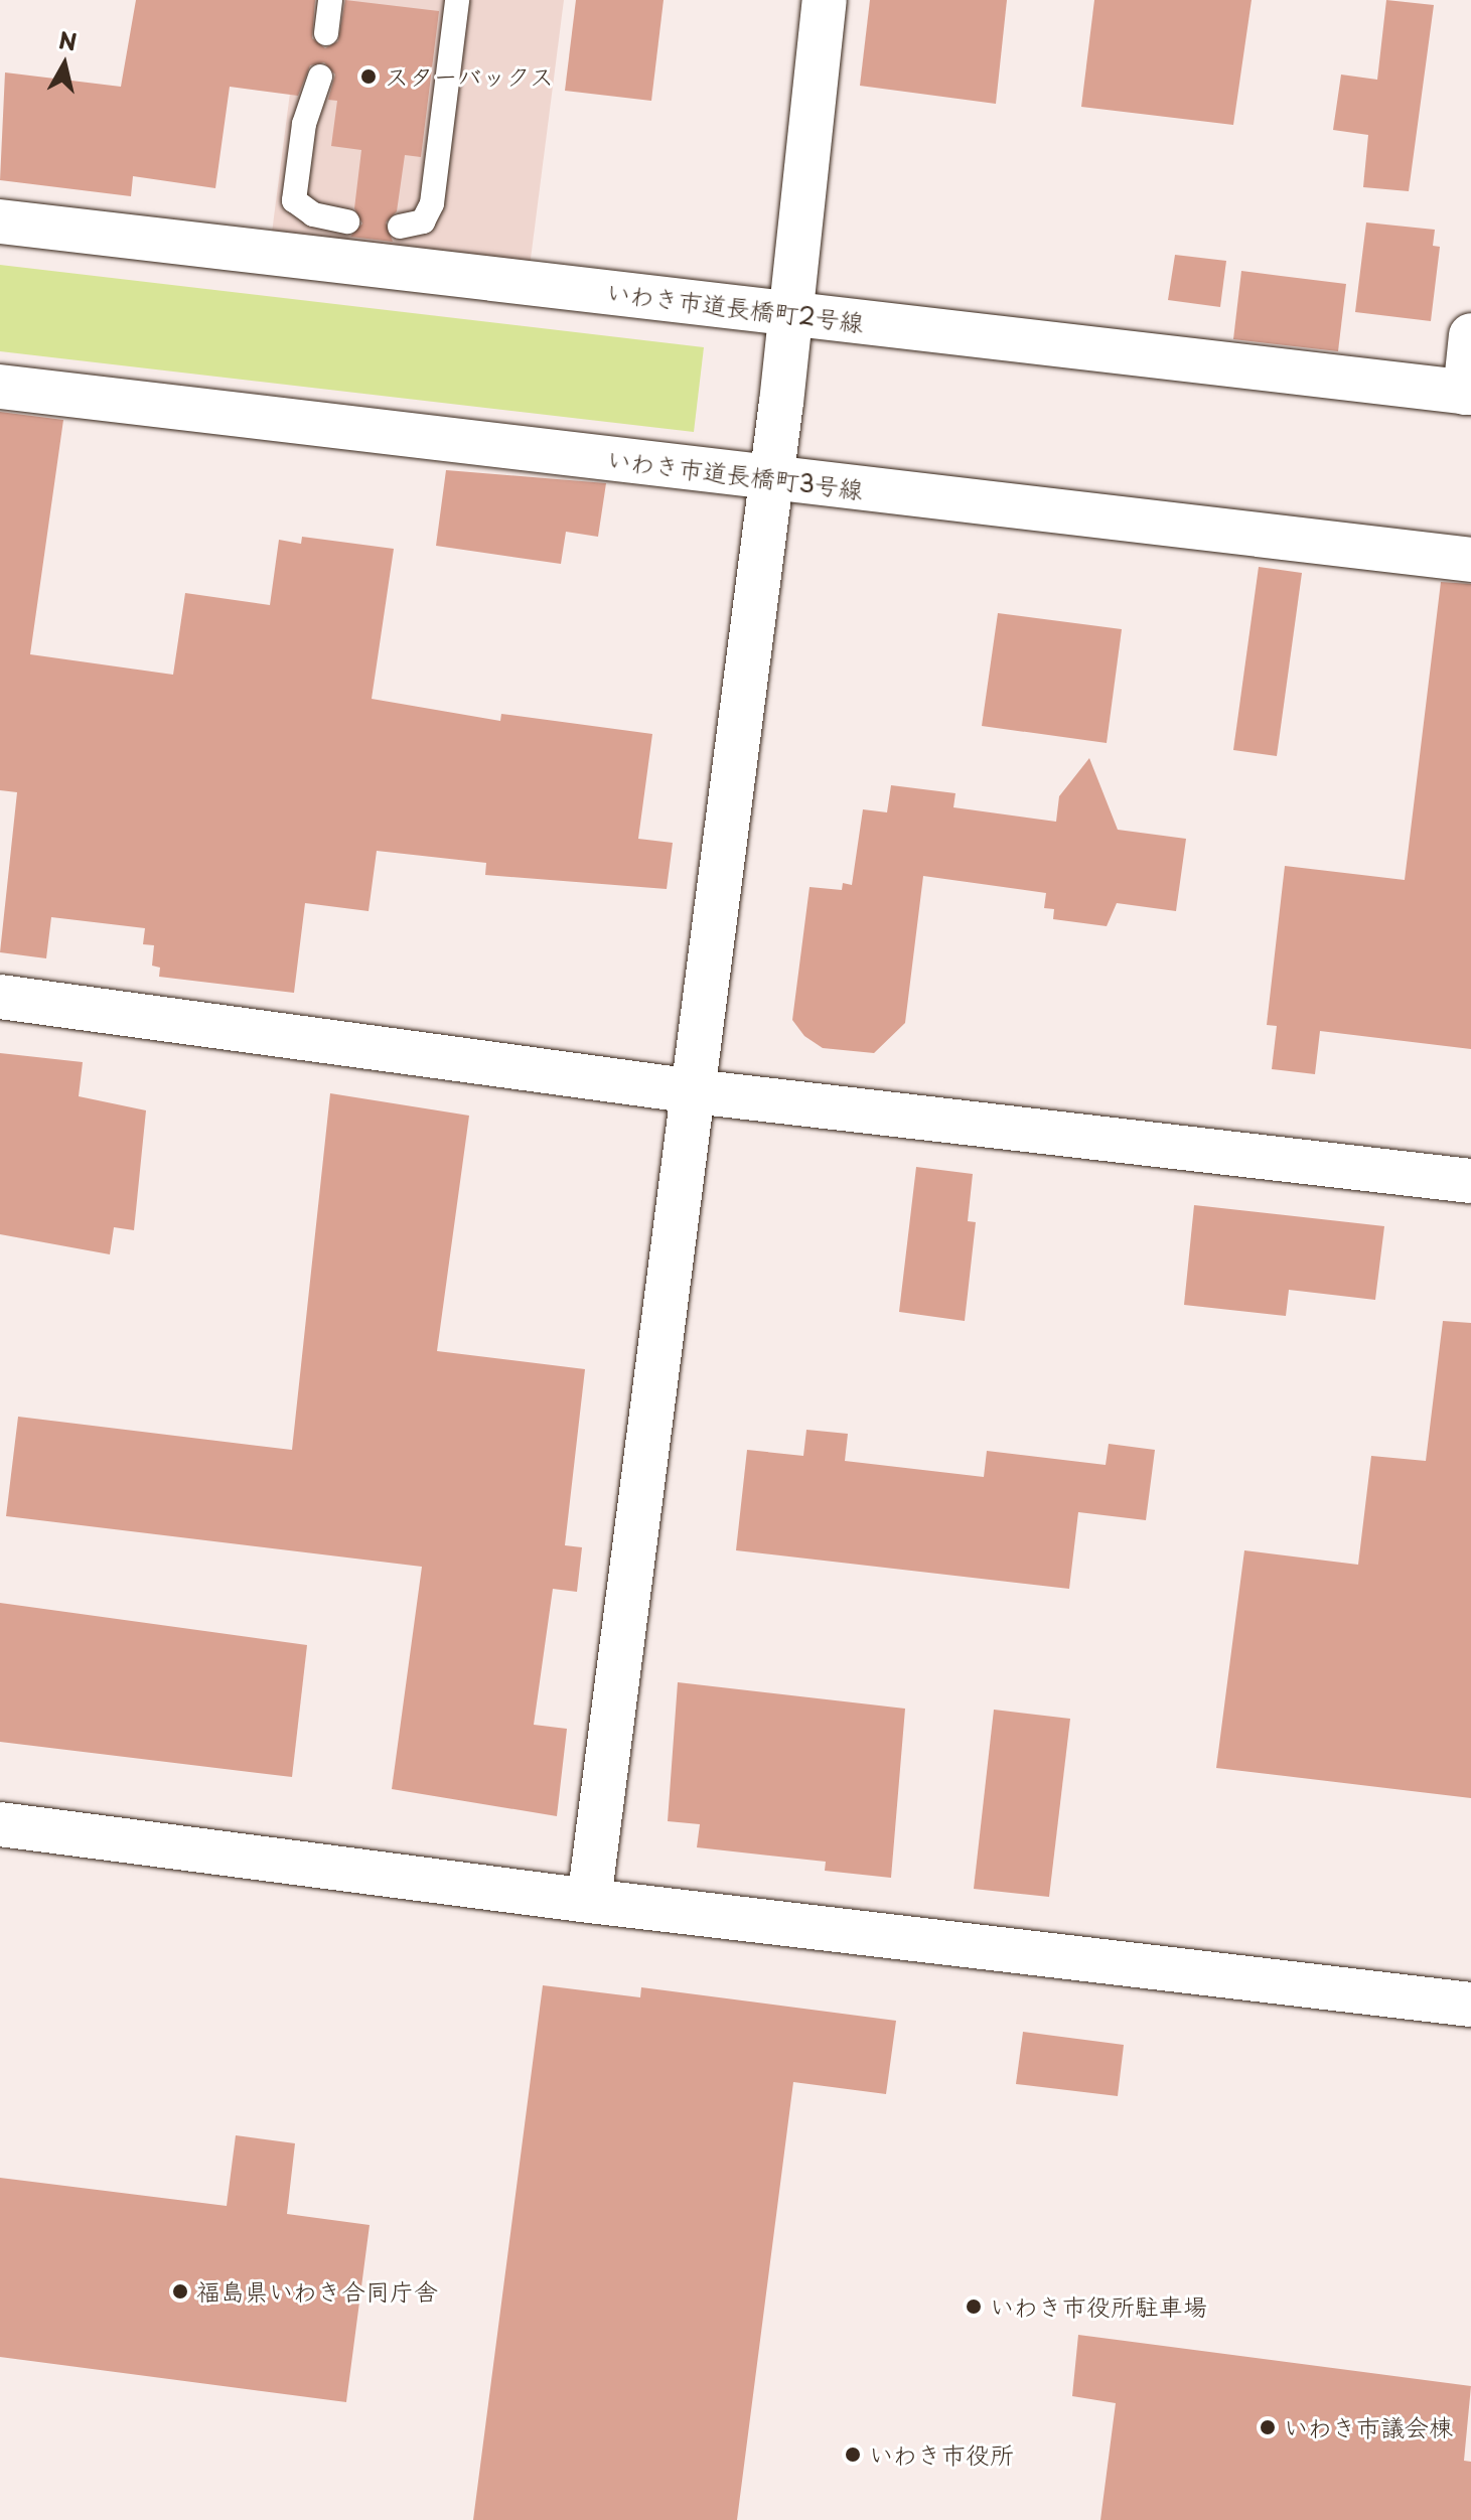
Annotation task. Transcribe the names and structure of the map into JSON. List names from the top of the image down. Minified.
{"streets":{"street":["いわき市道長橋町2号線","いわき市道長橋町3号線"]},"places":["スターバックス","福島県いわき合同庁舎","いわき市役所駐車場","いわき市議会棟","いわき市役所"],"north":"top"}
